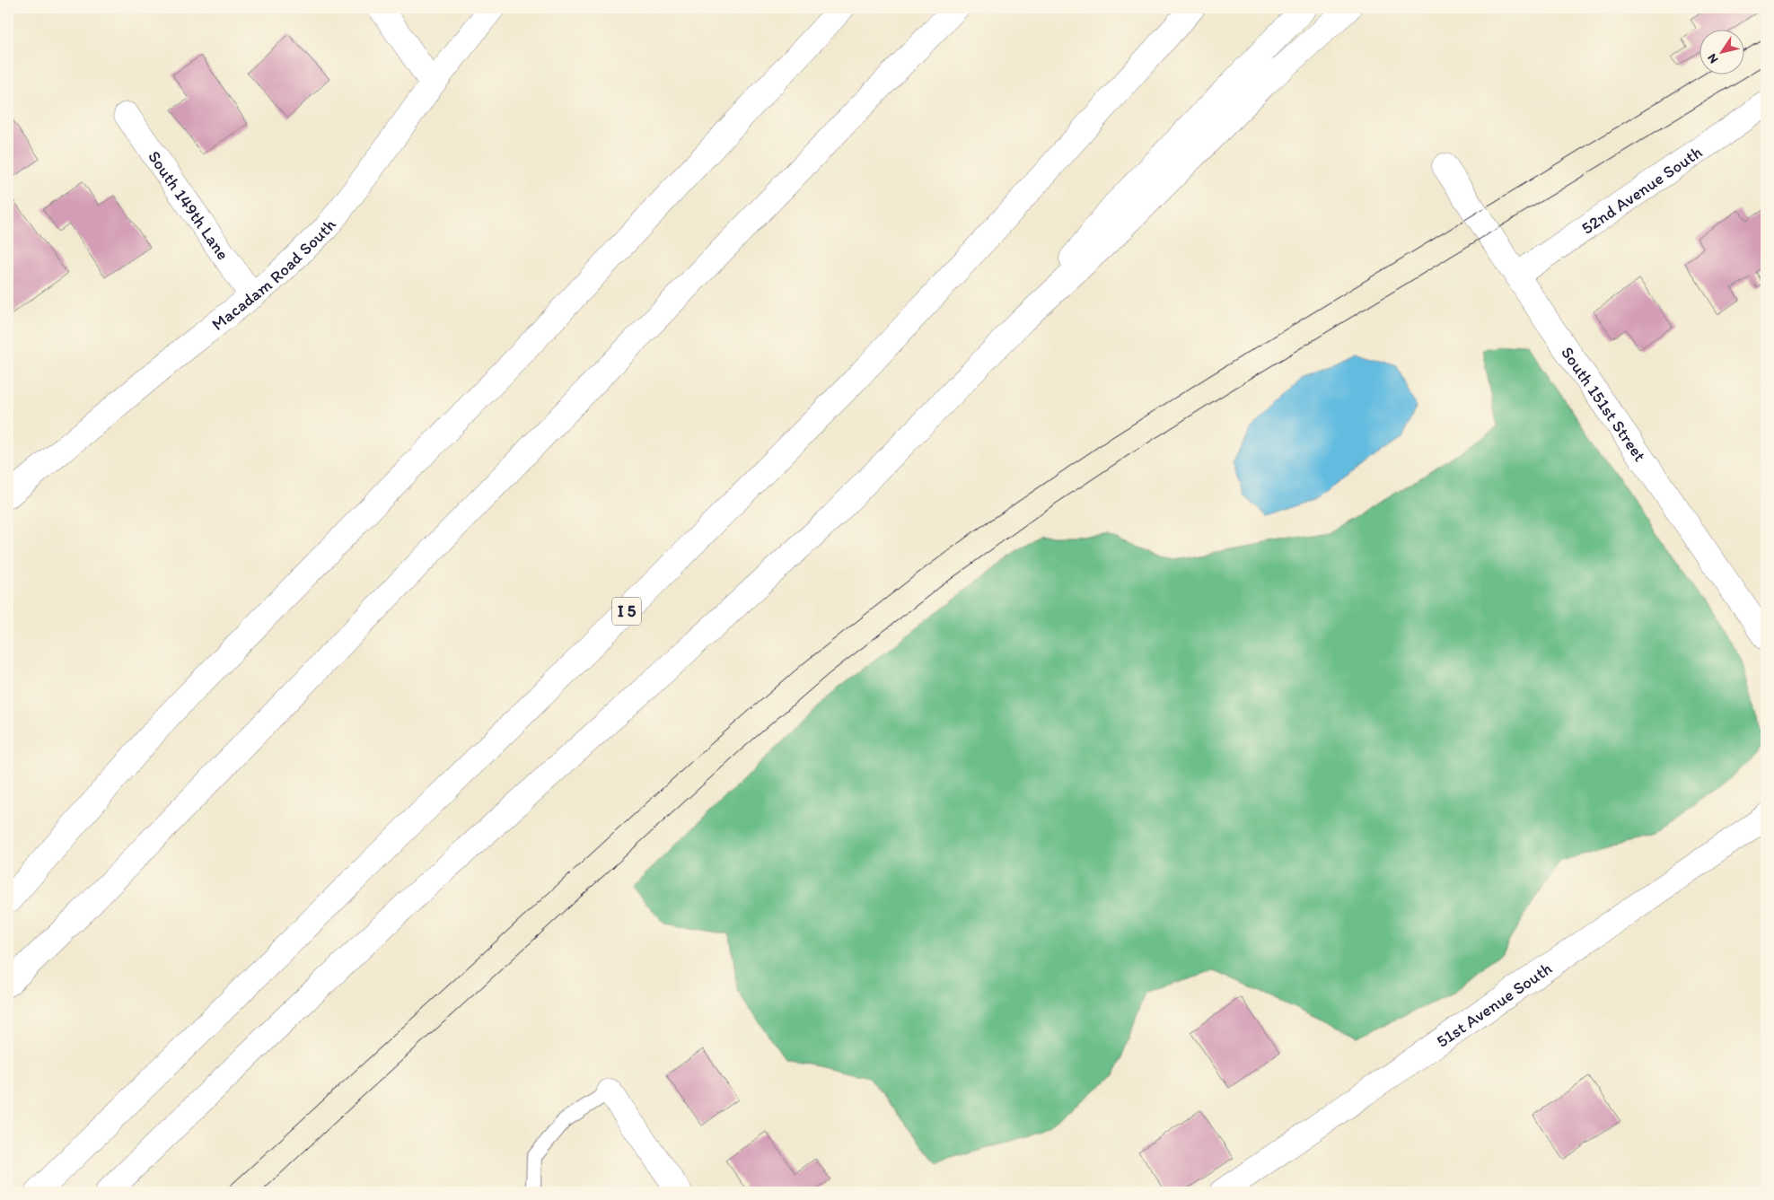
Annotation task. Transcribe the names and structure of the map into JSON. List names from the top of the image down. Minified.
{"streets":{"main road":["52nd Avenue South","South 149th Lane","Macadam Road South","South 151st Street","I 5","51st Avenue South"]},"crossings":[["52nd Avenue South","South 151st Street"],["South 149th Lane","Macadam Road South"]],"north":"bottom left"}
